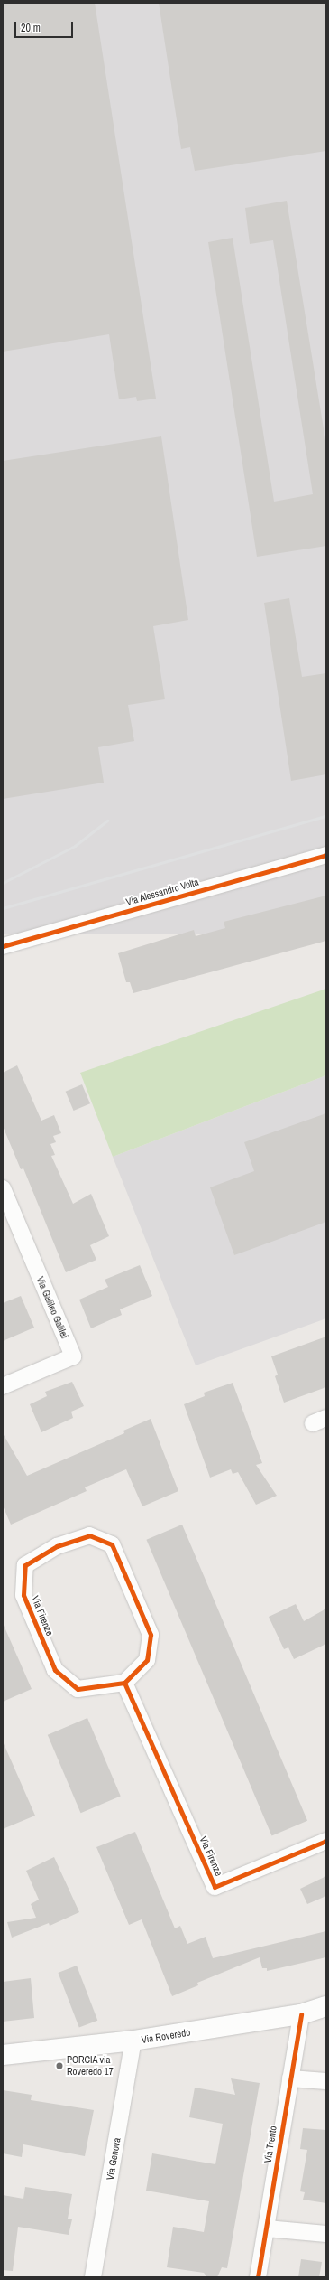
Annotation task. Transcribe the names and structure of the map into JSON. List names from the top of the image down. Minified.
{"streets":{"main road":["Via Roveredo"],"street":["Via Alessandro Volta","Via Galileo Galilei","Via Firenze","Via Trento","Via Genova"]},"crossings":[["Via Roveredo","Via Trento"],["Via Roveredo","Via Genova"]],"places":["PORCIA via Roveredo 17"],"scale_bar":"20 m"}
